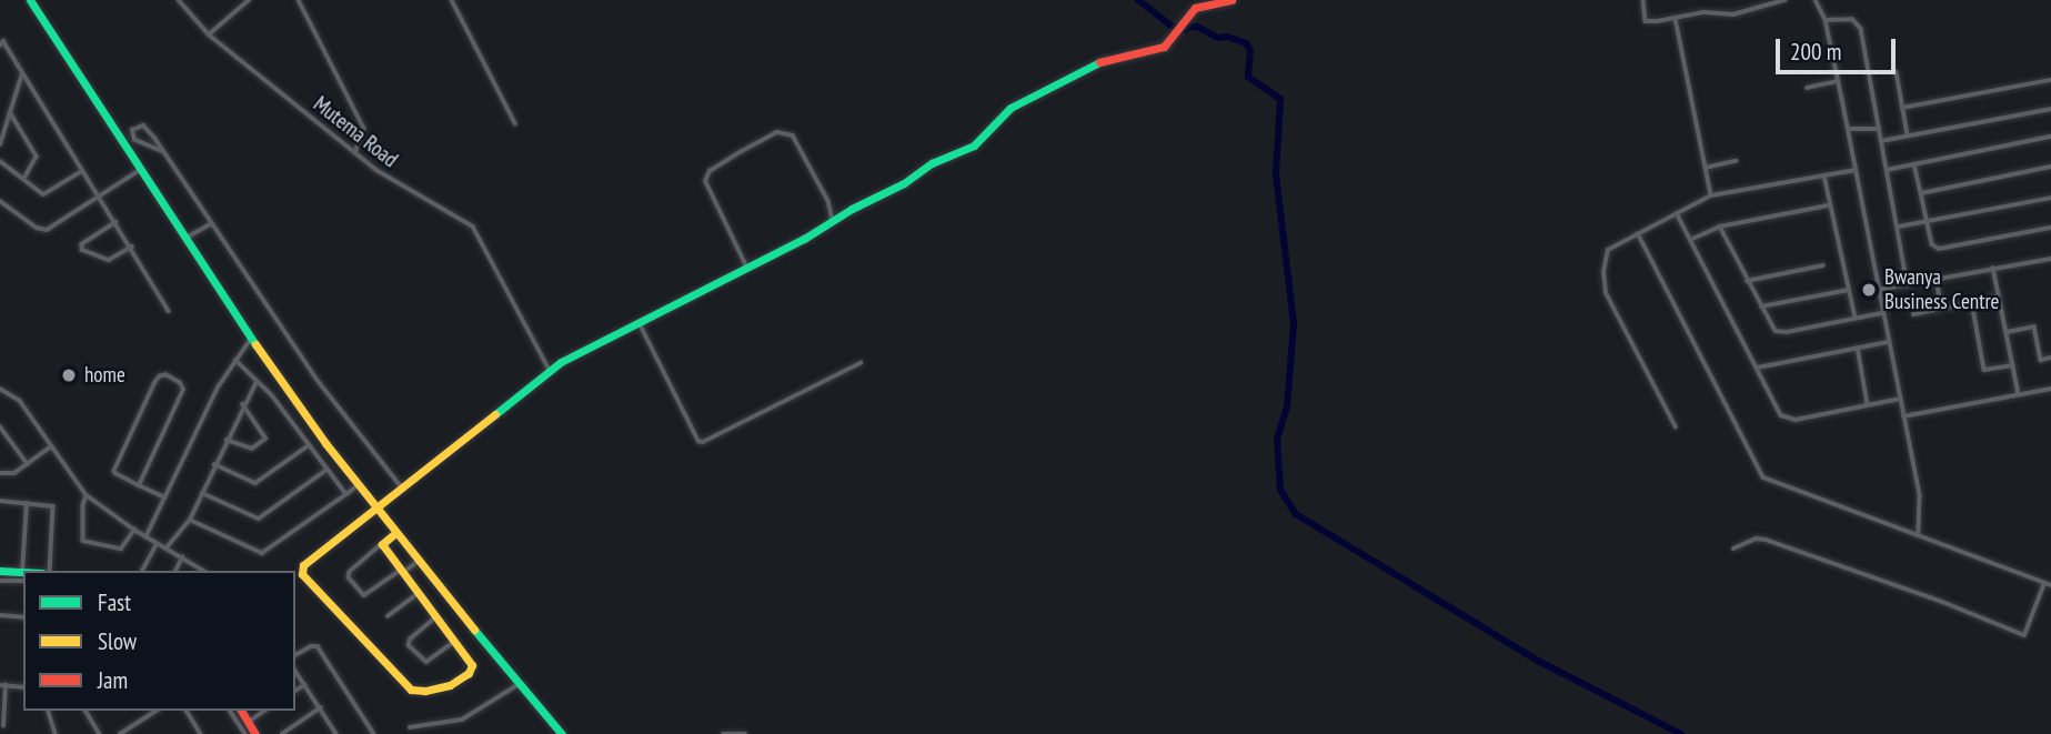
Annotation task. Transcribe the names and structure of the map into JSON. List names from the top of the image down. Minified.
{"streets":{"street":["Mutema Road"]},"places":["Bwanya Business Centre","home"],"legend":["Fast","Slow","Jam"],"scale_bar":"200 m"}
